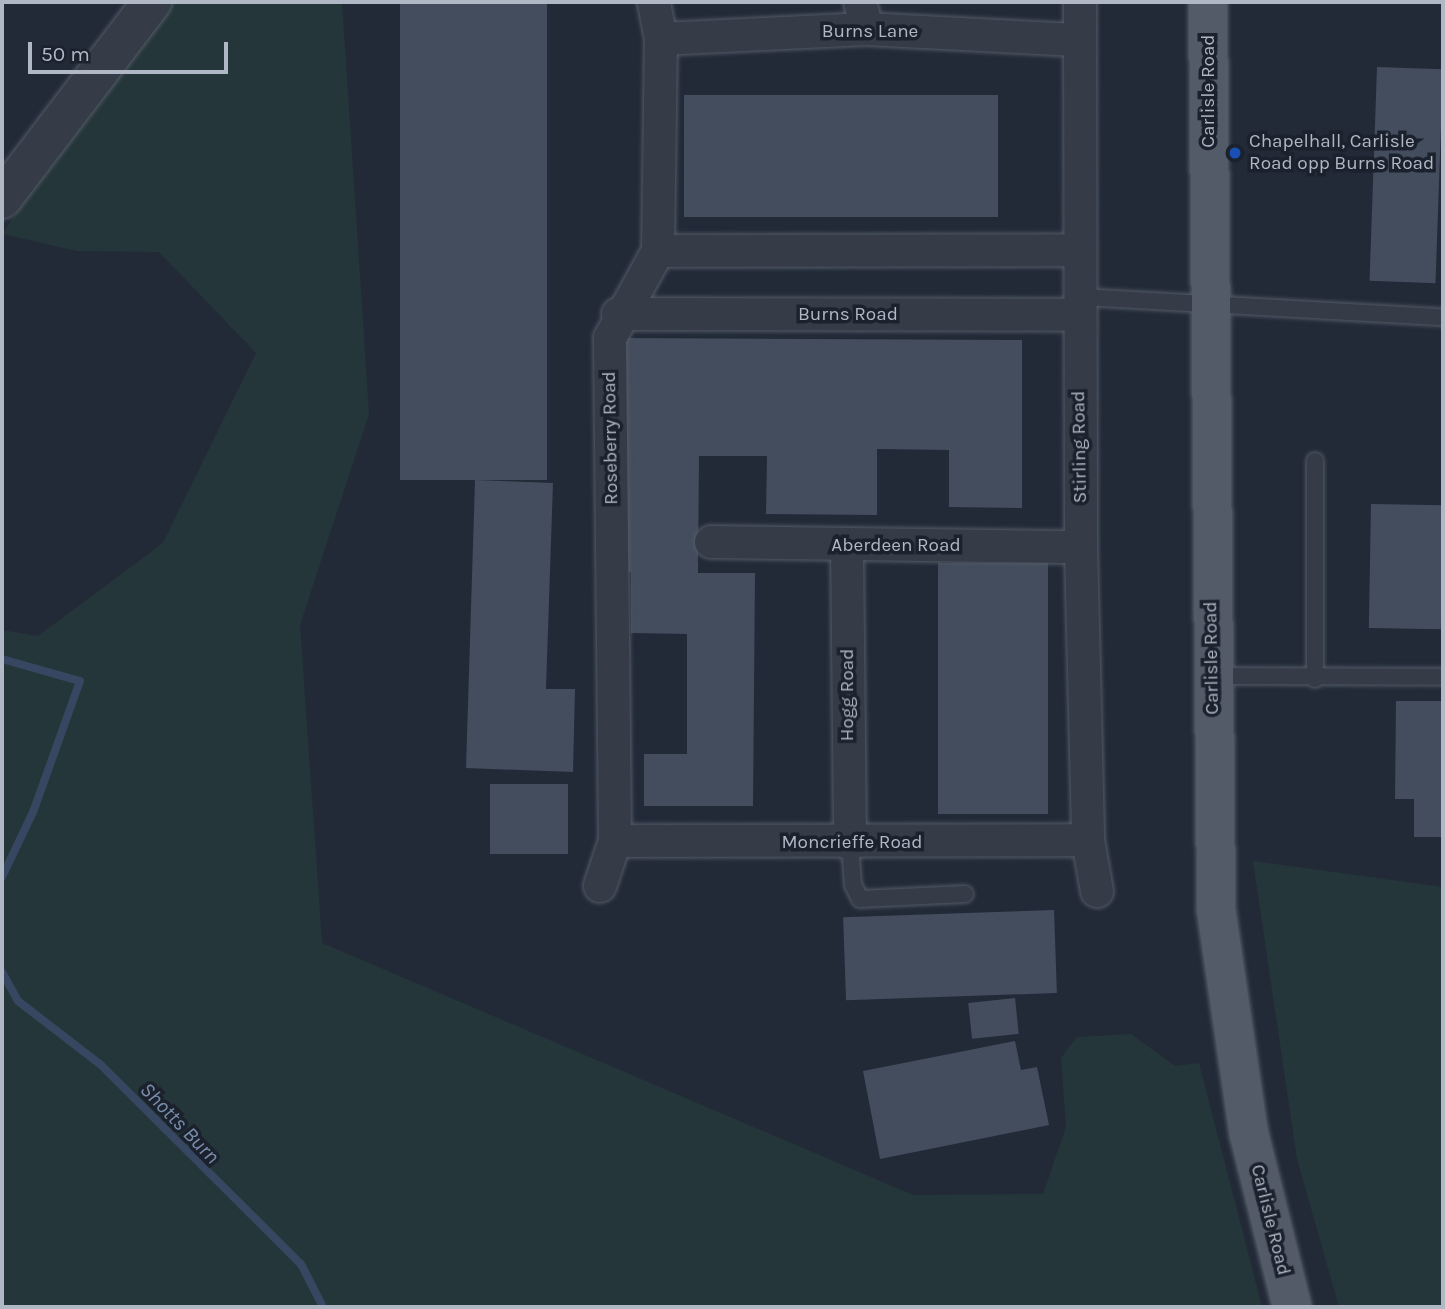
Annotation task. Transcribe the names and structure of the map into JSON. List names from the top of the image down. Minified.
{"streets":{"main road":["Carlisle Road"],"street":["Burns Lane","Burns Road","Roseberry Road","Stirling Road","Aberdeen Road","Hogg Road","Moncrieffe Road"]},"crossings":[["Burns Lane","Stirling Road"],["Burns Road","Roseberry Road"],["Burns Road","Stirling Road"],["Roseberry Road","Moncrieffe Road"],["Stirling Road","Aberdeen Road"],["Stirling Road","Moncrieffe Road"],["Aberdeen Road","Hogg Road"],["Hogg Road","Moncrieffe Road"]],"water":["Shotts Burn"],"places":["Chapelhall, Carlisle Road opp Burns Road"],"scale_bar":"50 m"}
